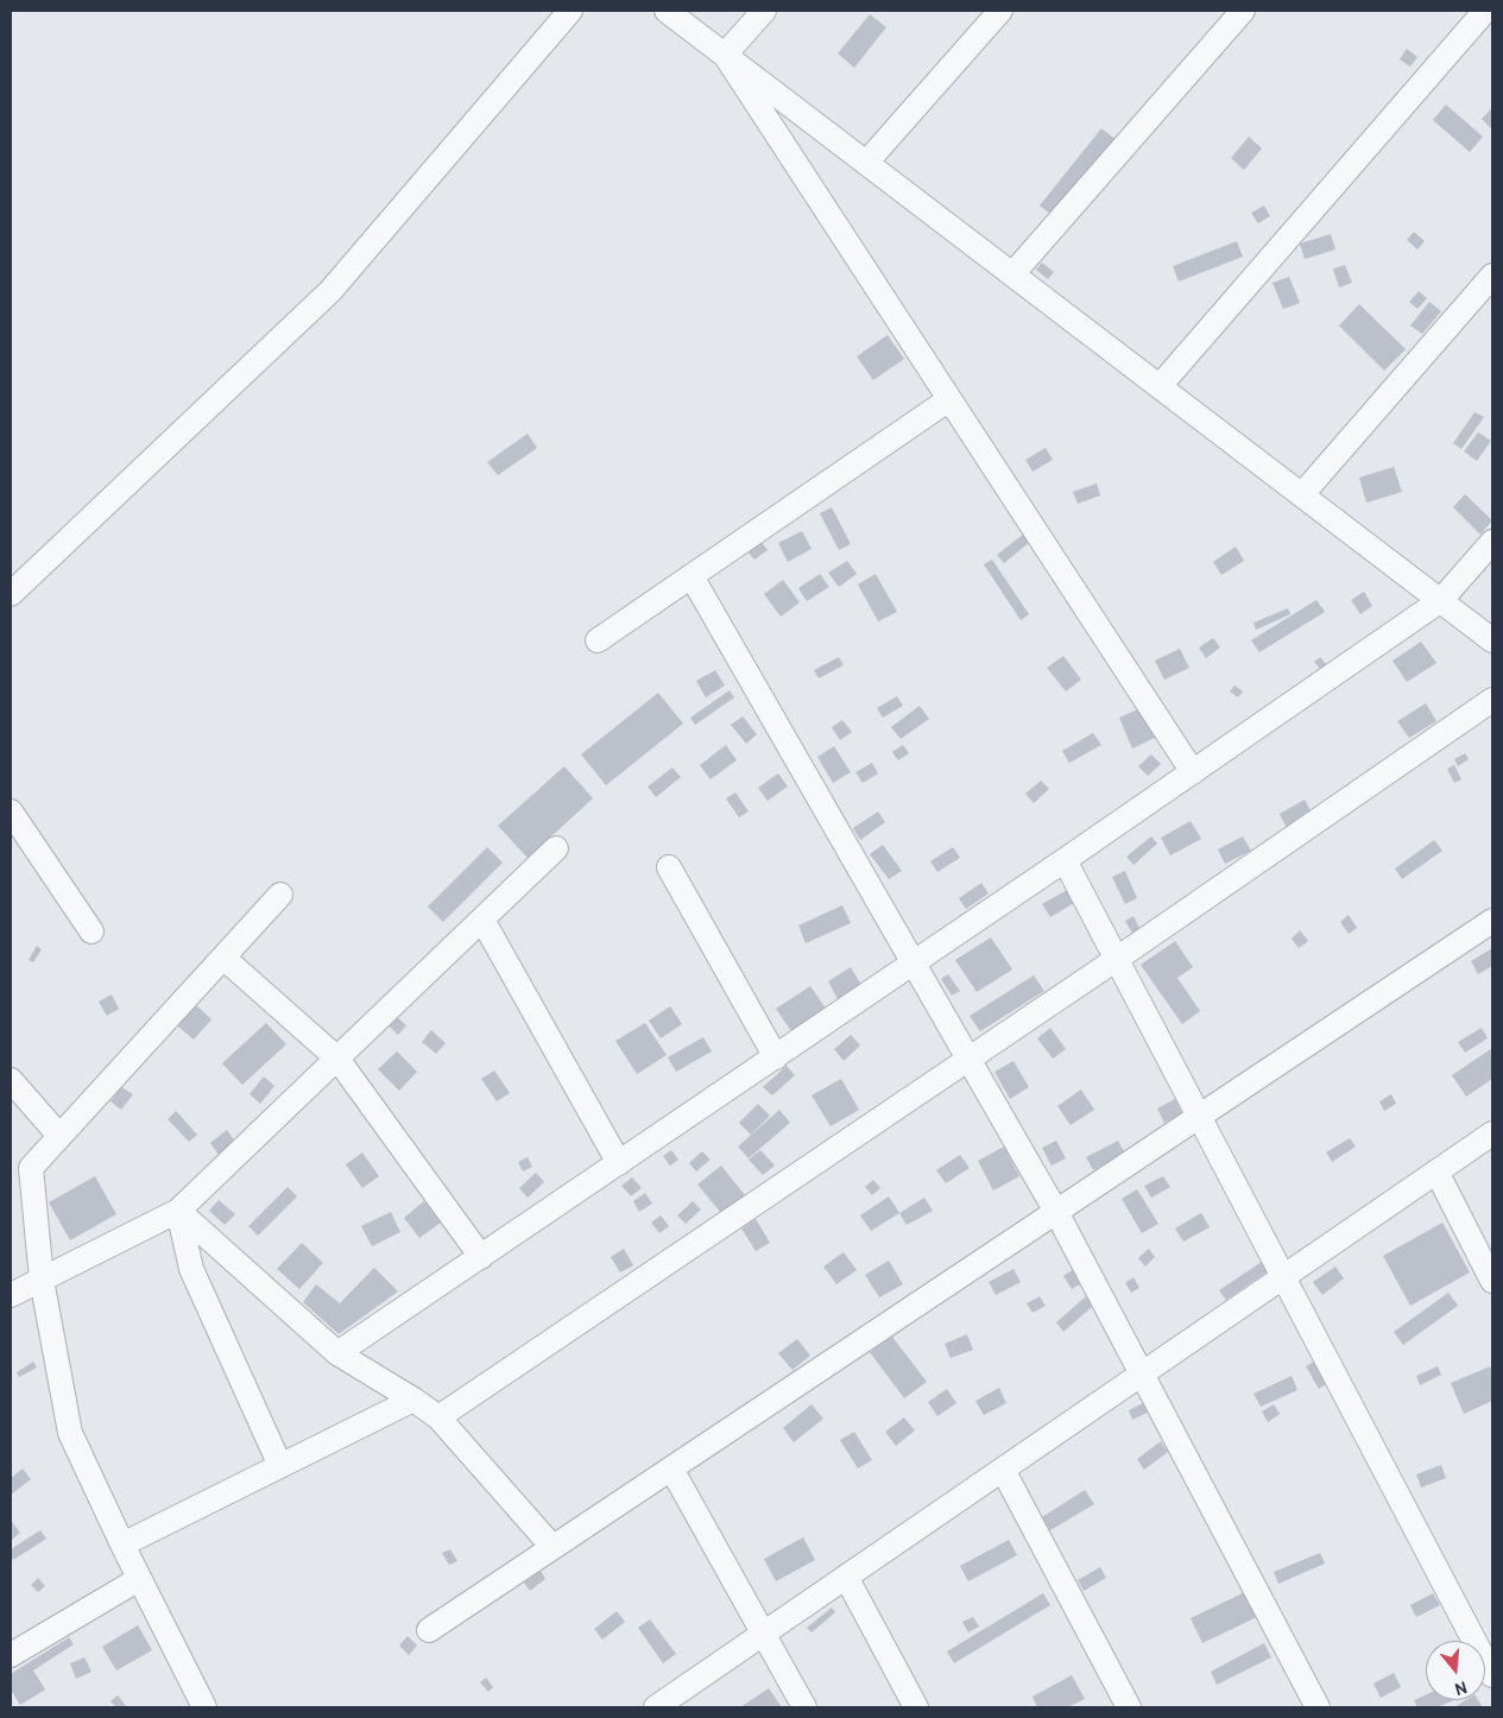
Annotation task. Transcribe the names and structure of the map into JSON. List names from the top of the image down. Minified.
{"north":"bottom"}
